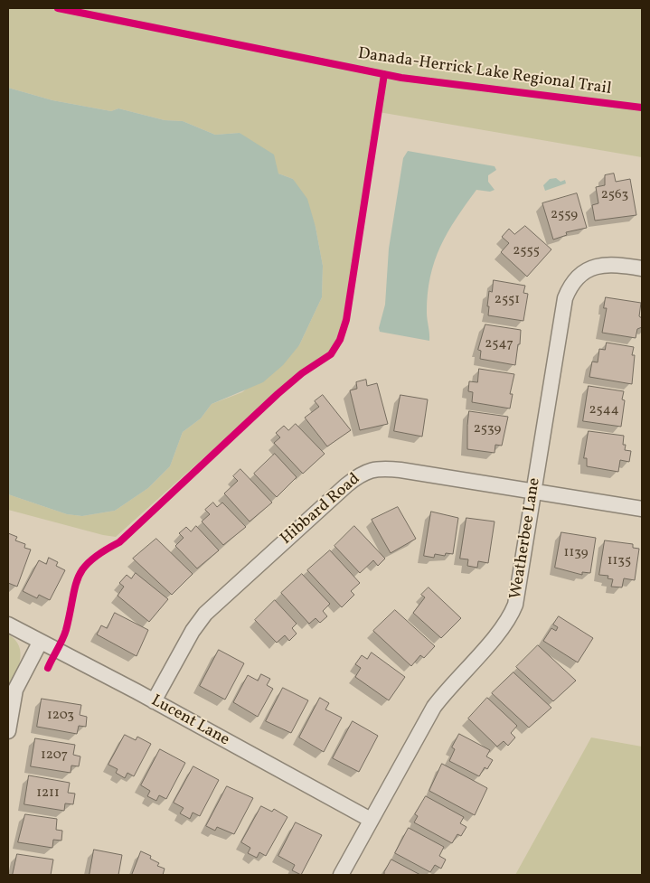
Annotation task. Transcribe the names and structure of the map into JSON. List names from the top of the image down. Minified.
{"streets":{"street":["Hibbard Road","Weatherbee Lane","Lucent Lane"],"cycle path":["Danada-Herrick Lake Regional Trail"]},"crossings":[["Hibbard Road","Weatherbee Lane"],["Hibbard Road","Lucent Lane"],["Weatherbee Lane","Lucent Lane"]],"house_numbers":["2563","2559","2555","2551","2547","2544","2539","1139","1135","1203","1207","1211"]}
